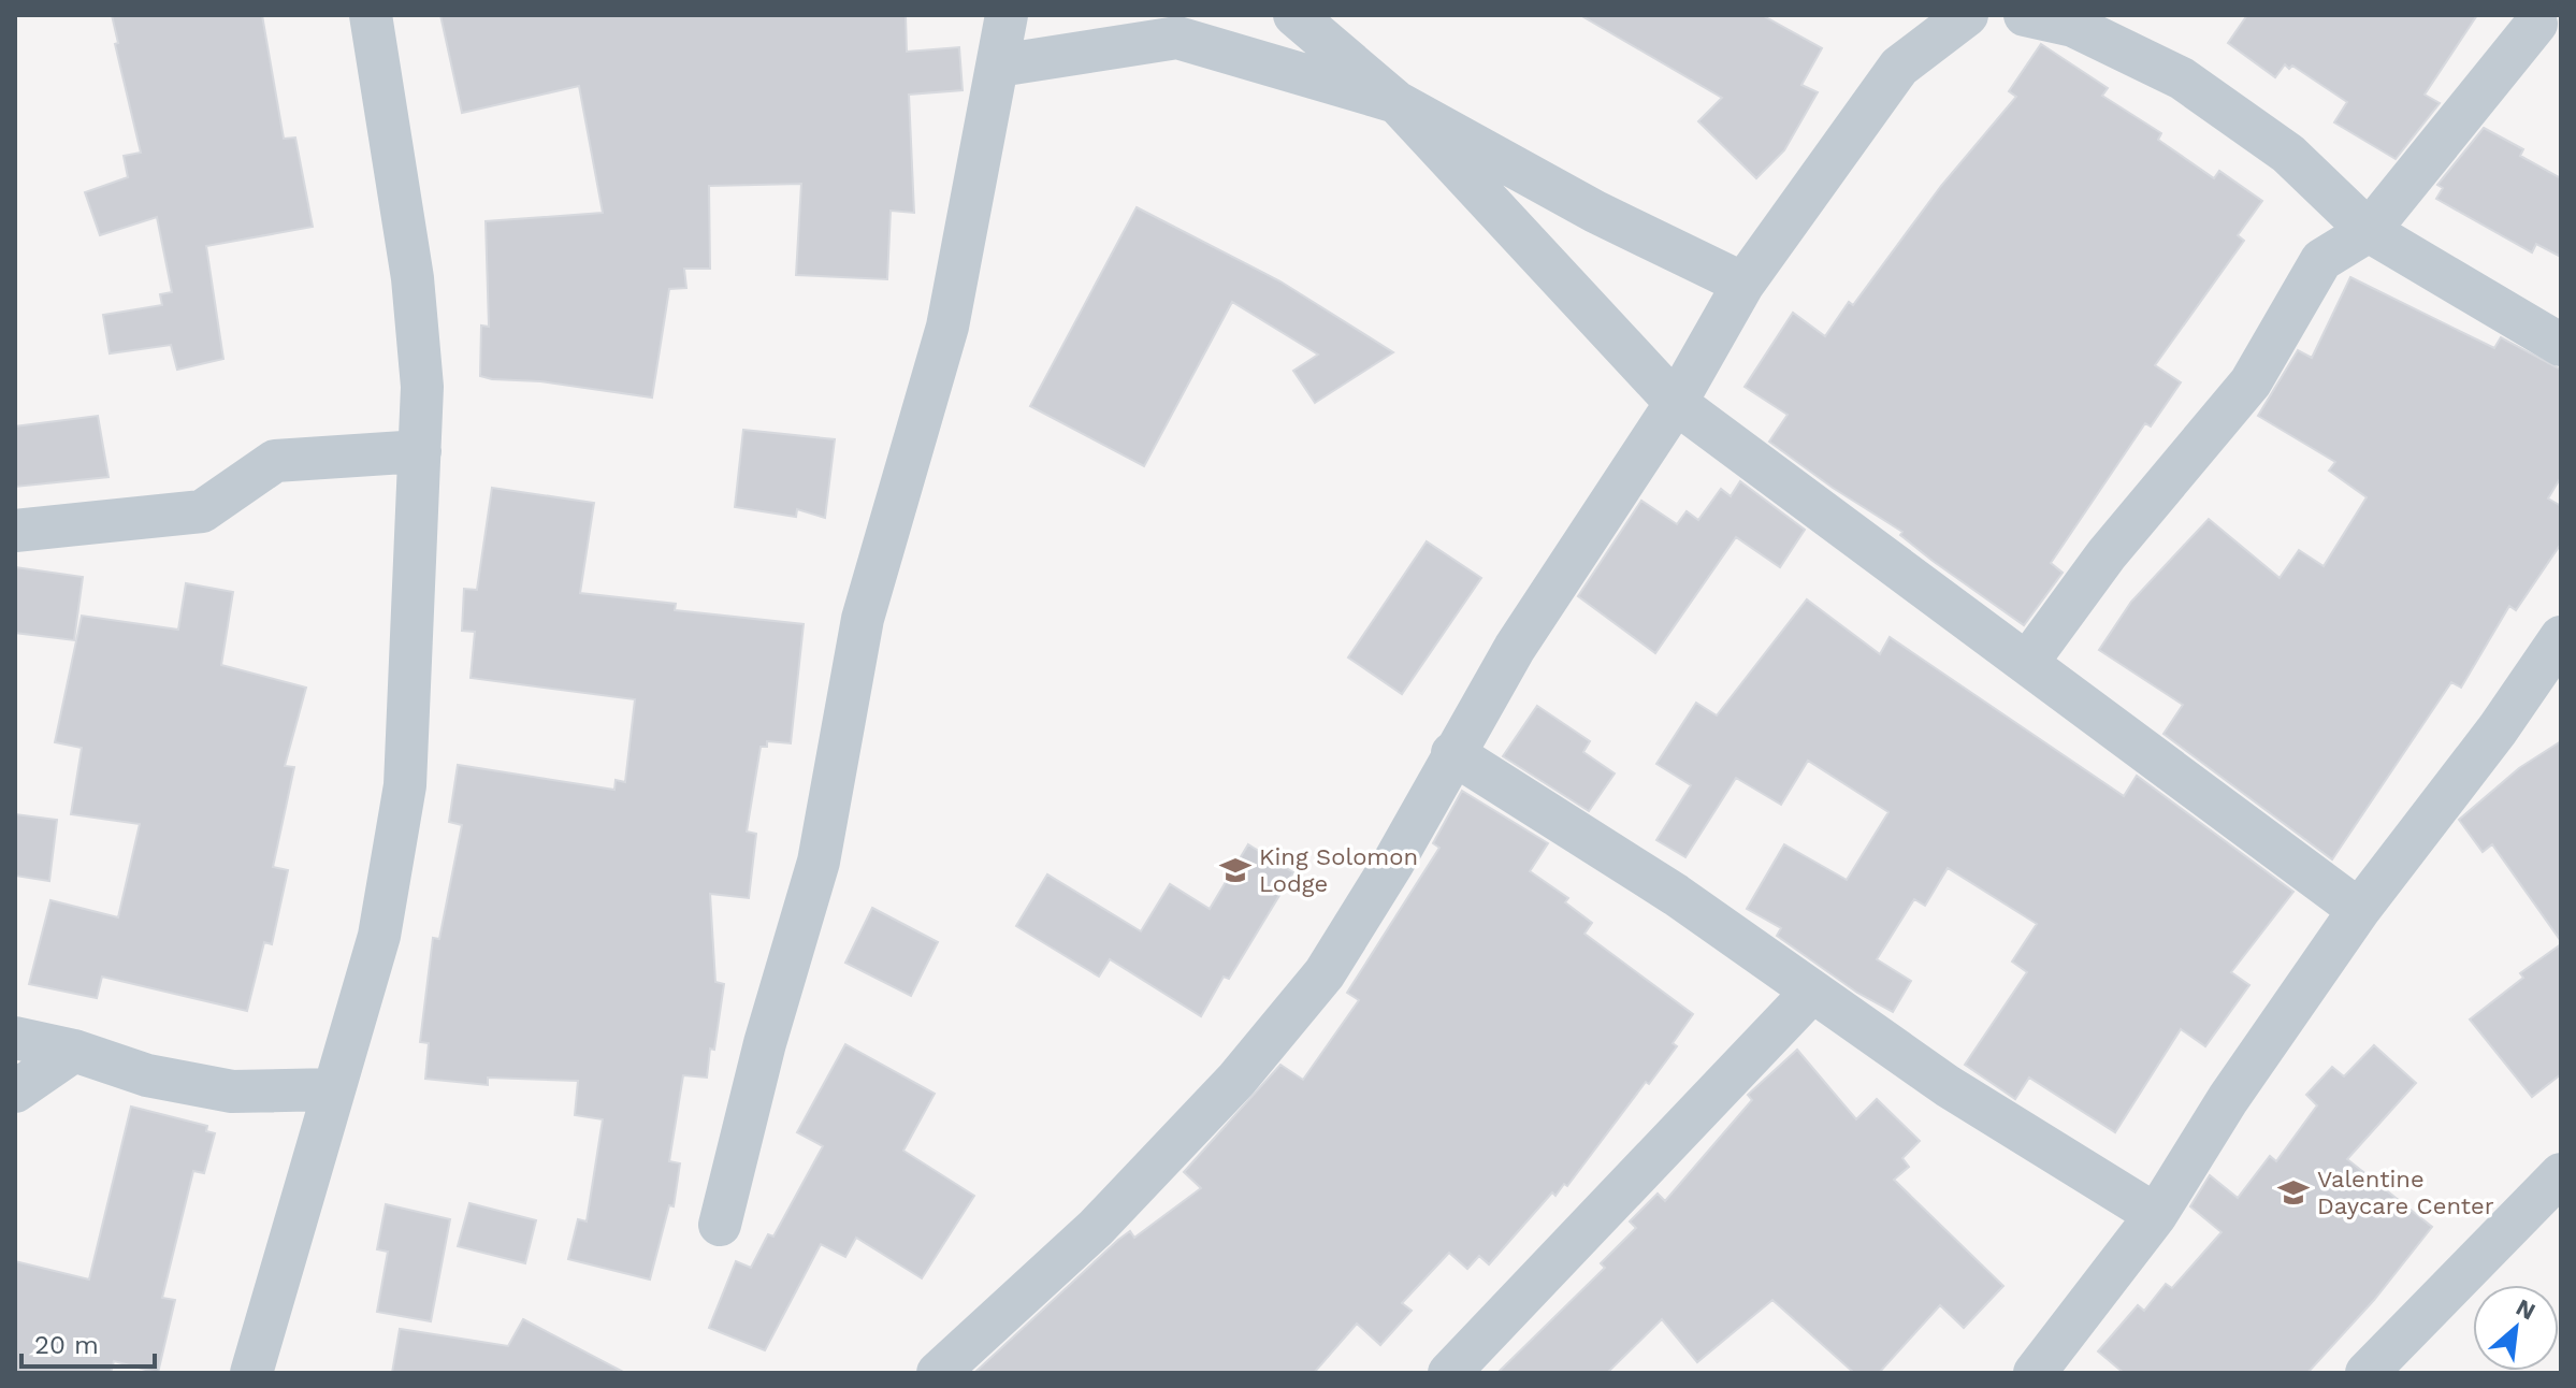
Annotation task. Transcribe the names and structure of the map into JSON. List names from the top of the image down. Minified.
{"places":{"school or university":["King Solomon Lodge","Valentine Daycare Center"]},"scale_bar":"20 m","north":"top right"}
